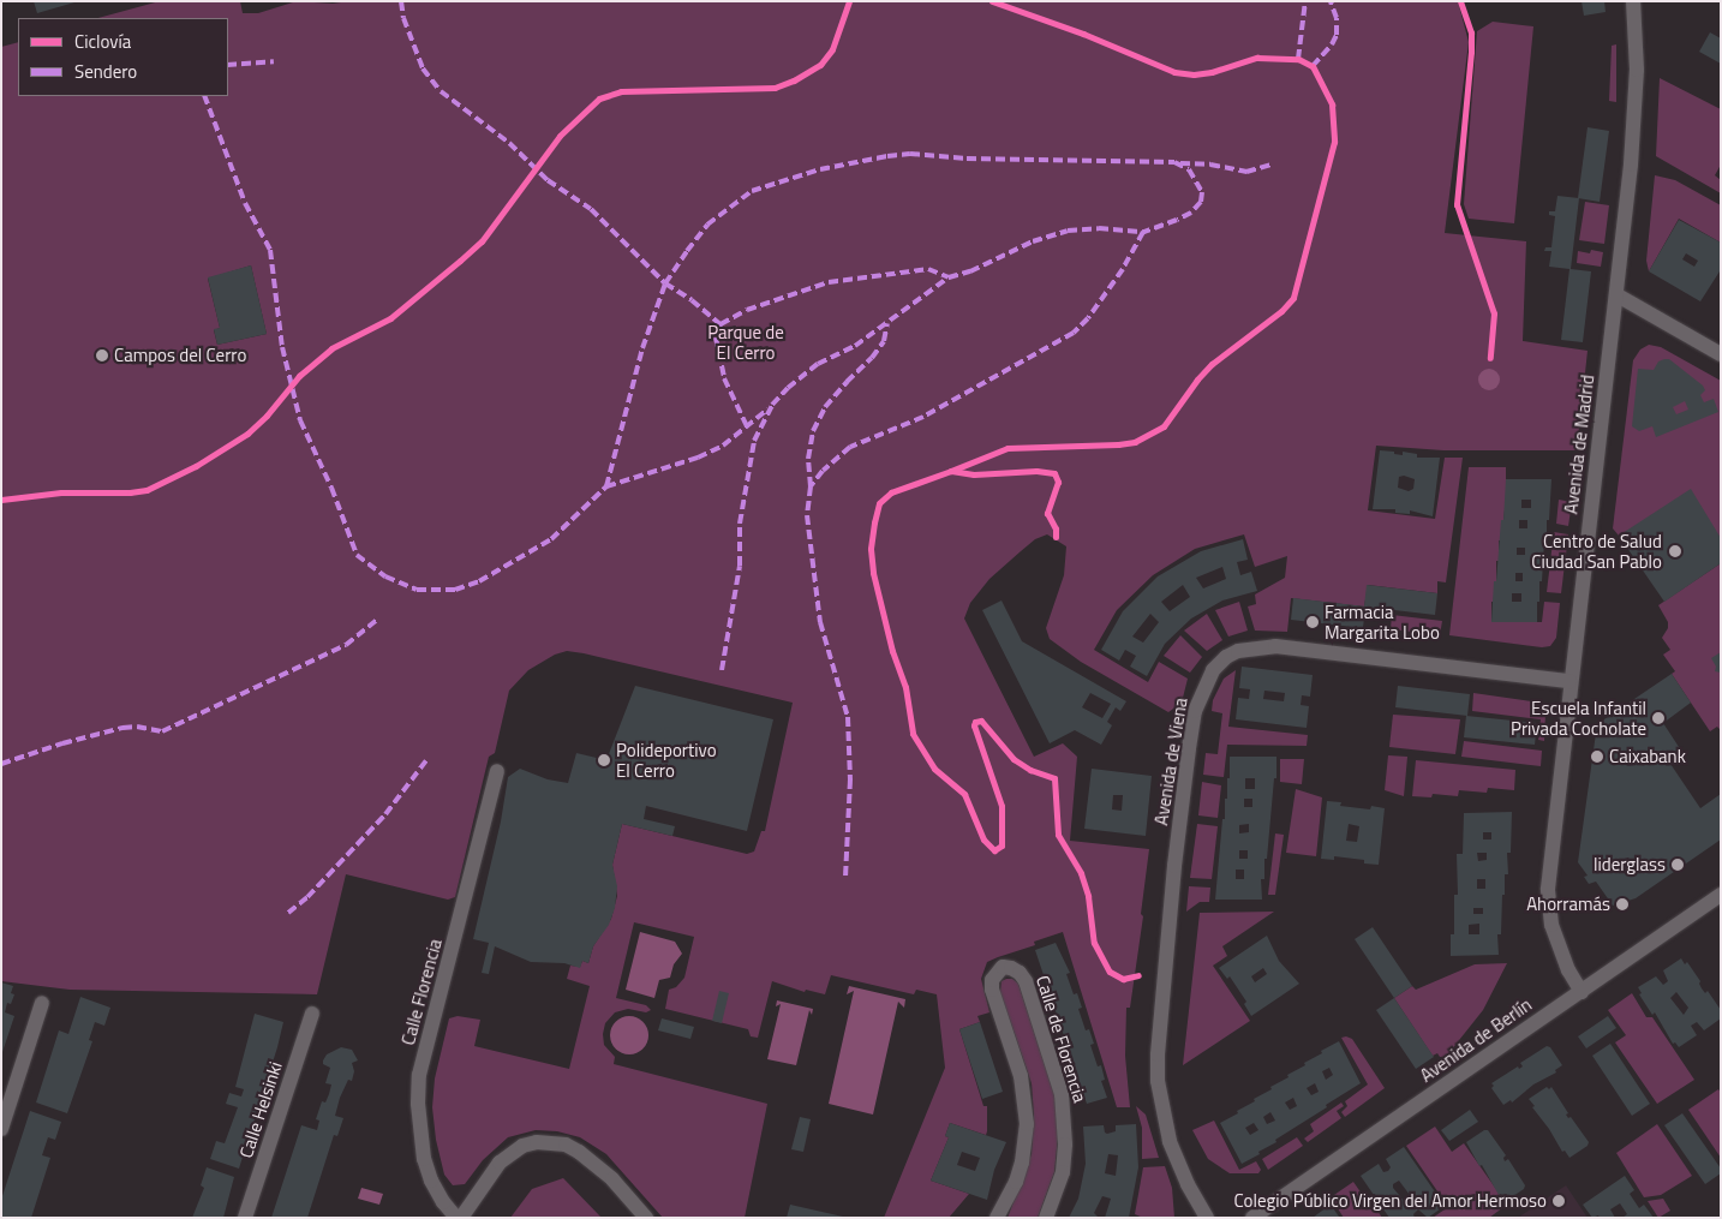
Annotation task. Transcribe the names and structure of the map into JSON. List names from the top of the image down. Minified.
{"streets":{"street":["Avenida de Madrid","Avenida de Viena","Calle Florencia","Calle de Florencia","Avenida de Berlín","Calle Helsinki"]},"crossings":[["Avenida de Madrid","Avenida de Viena"],["Avenida de Madrid","Avenida de Berlín"]],"parks":["Parque de El Cerro"],"places":["Campos del Cerro","Centro de Salud Ciudad San Pablo","Farmacia Margarita Lobo","Escuela Infantil Privada Cocholate","Caixabank","Polideportivo El Cerro","liderglass","Ahorramás","Colegio Público Virgen del Amor Hermoso"],"legend":["Ciclovía","Sendero"]}
